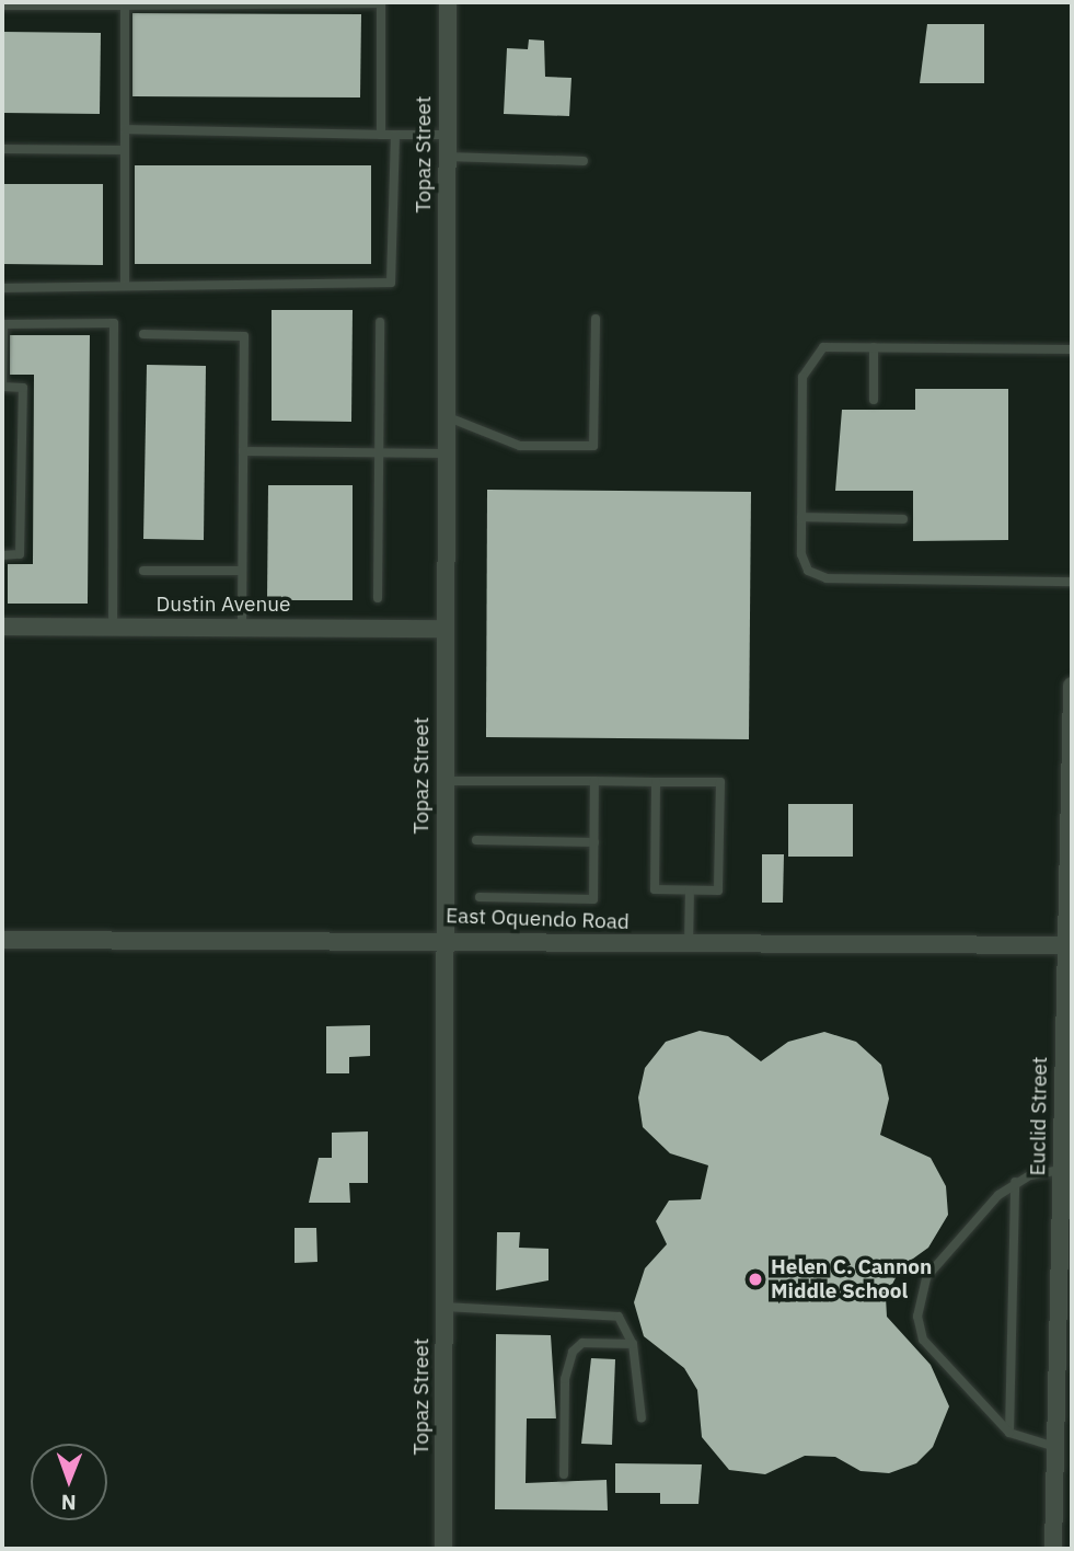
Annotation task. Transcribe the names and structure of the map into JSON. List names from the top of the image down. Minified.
{"streets":{"street":["Topaz Street","Dustin Avenue","East Oquendo Road","Euclid Street"]},"crossings":[["Topaz Street","Dustin Avenue"],["Topaz Street","East Oquendo Road"],["East Oquendo Road","Euclid Street"]],"places":["Helen C. Cannon Middle School"],"north":"bottom"}
